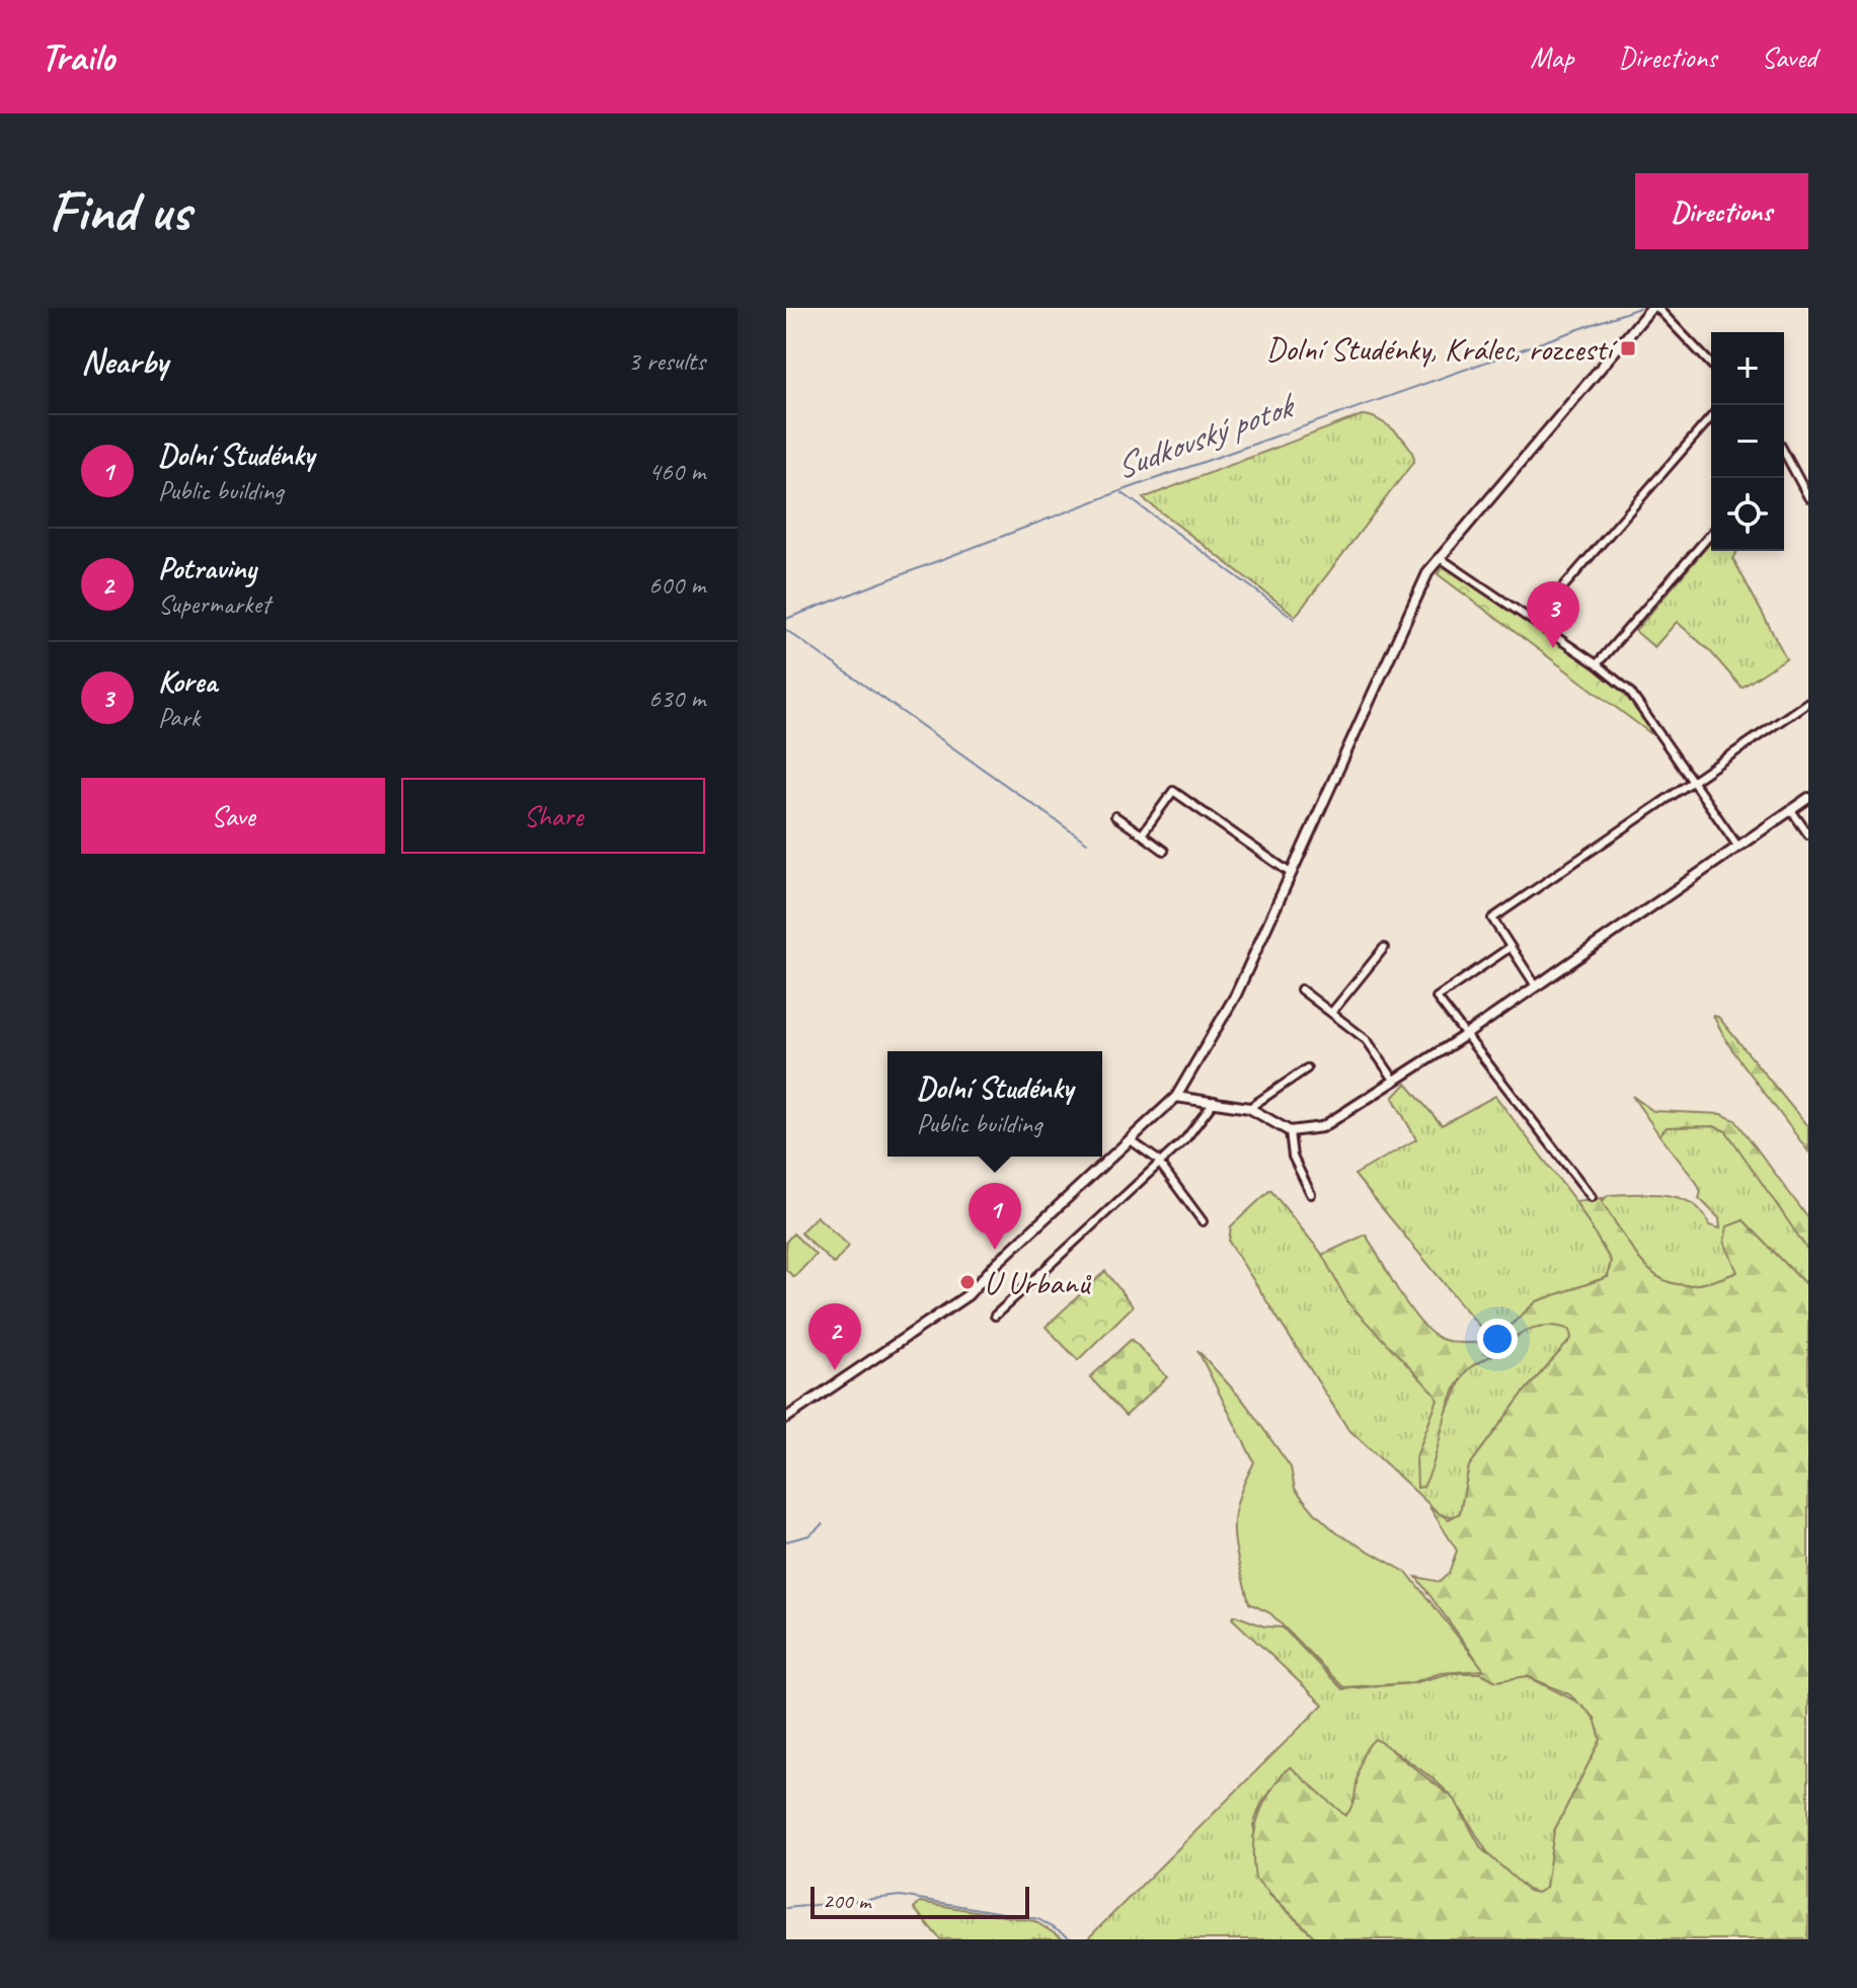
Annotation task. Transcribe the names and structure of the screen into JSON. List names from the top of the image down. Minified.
{"water":["Sudkovský potok"],"places":{"transit":["Dolní Studénky, Králec, rozcestí"],"other":["U Urbanů"]},"scale_bar":"200 m","page":{"header":"Trailo","nav":["Map","Directions","Saved"],"buttons":["Directions",["Save","Share"]],"title":"Find us","heading":["Nearby","3 results"],"map_buttons":["+","−"],"list":[{"mark":"1","name":"Dolní Studénky","note":"Public building","value":"460 m"},{"mark":"2","name":"Potraviny","note":"Supermarket","value":"600 m"},{"mark":"3","name":"Korea","note":"Park","value":"630 m"}],"pins":["3","1","2"],"popup":["Dolní Studénky","Public building"],"scale":"200 m"}}
